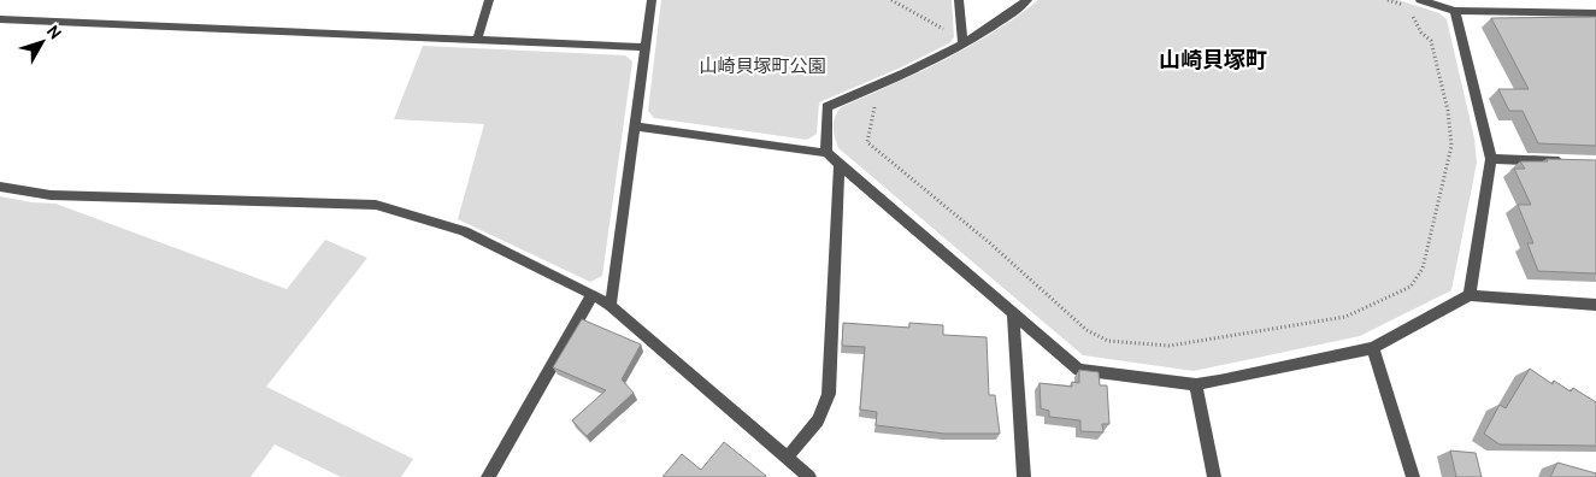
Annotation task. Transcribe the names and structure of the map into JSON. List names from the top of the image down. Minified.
{"districts":["山崎貝塚町"],"parks":["山崎貝塚町公園"],"north":"top right"}
